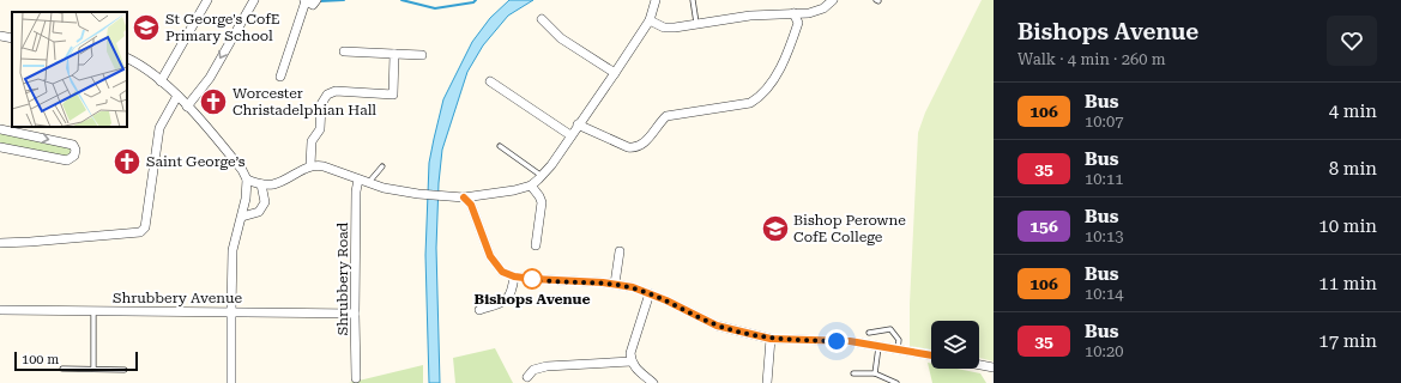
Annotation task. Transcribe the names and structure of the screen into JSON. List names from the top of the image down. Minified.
{"streets":{"street":["Shrubbery Road","Shrubbery Avenue"]},"crossings":[["Shrubbery Road","Shrubbery Avenue"]],"places":{"school or university":["St George's CofE Primary School","Bishop Perowne CofE College"],"church":["Worcester Christadelphian Hall","Saint George’s"],"other":["Bishops Avenue"]},"lines":["bus line 106"],"scale_bar":"100 m","page":{"heading":["Bishops Avenue","Walk · 4 min · 260 m"],"list":[{"mark":"106","name":"Bus","note":"10:07","value":"4 min"},{"mark":"35","name":"Bus","note":"10:11","value":"8 min"},{"mark":"156","name":"Bus","note":"10:13","value":"10 min"},{"mark":"106","name":"Bus","note":"10:14","value":"11 min"},{"mark":"35","name":"Bus","note":"10:20","value":"17 min"}],"scale":"100 m"}}
